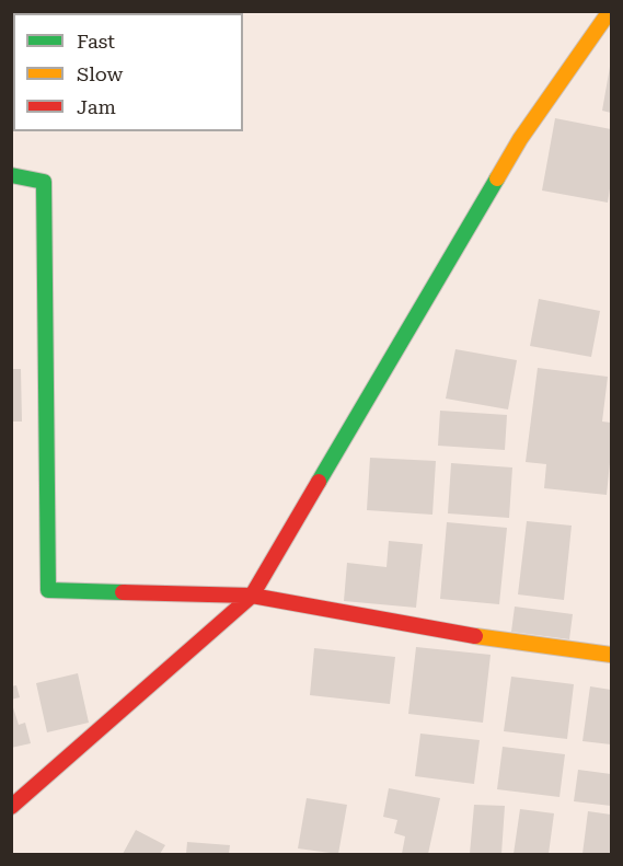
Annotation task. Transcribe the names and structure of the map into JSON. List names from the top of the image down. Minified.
{"legend":["Fast","Slow","Jam"]}
